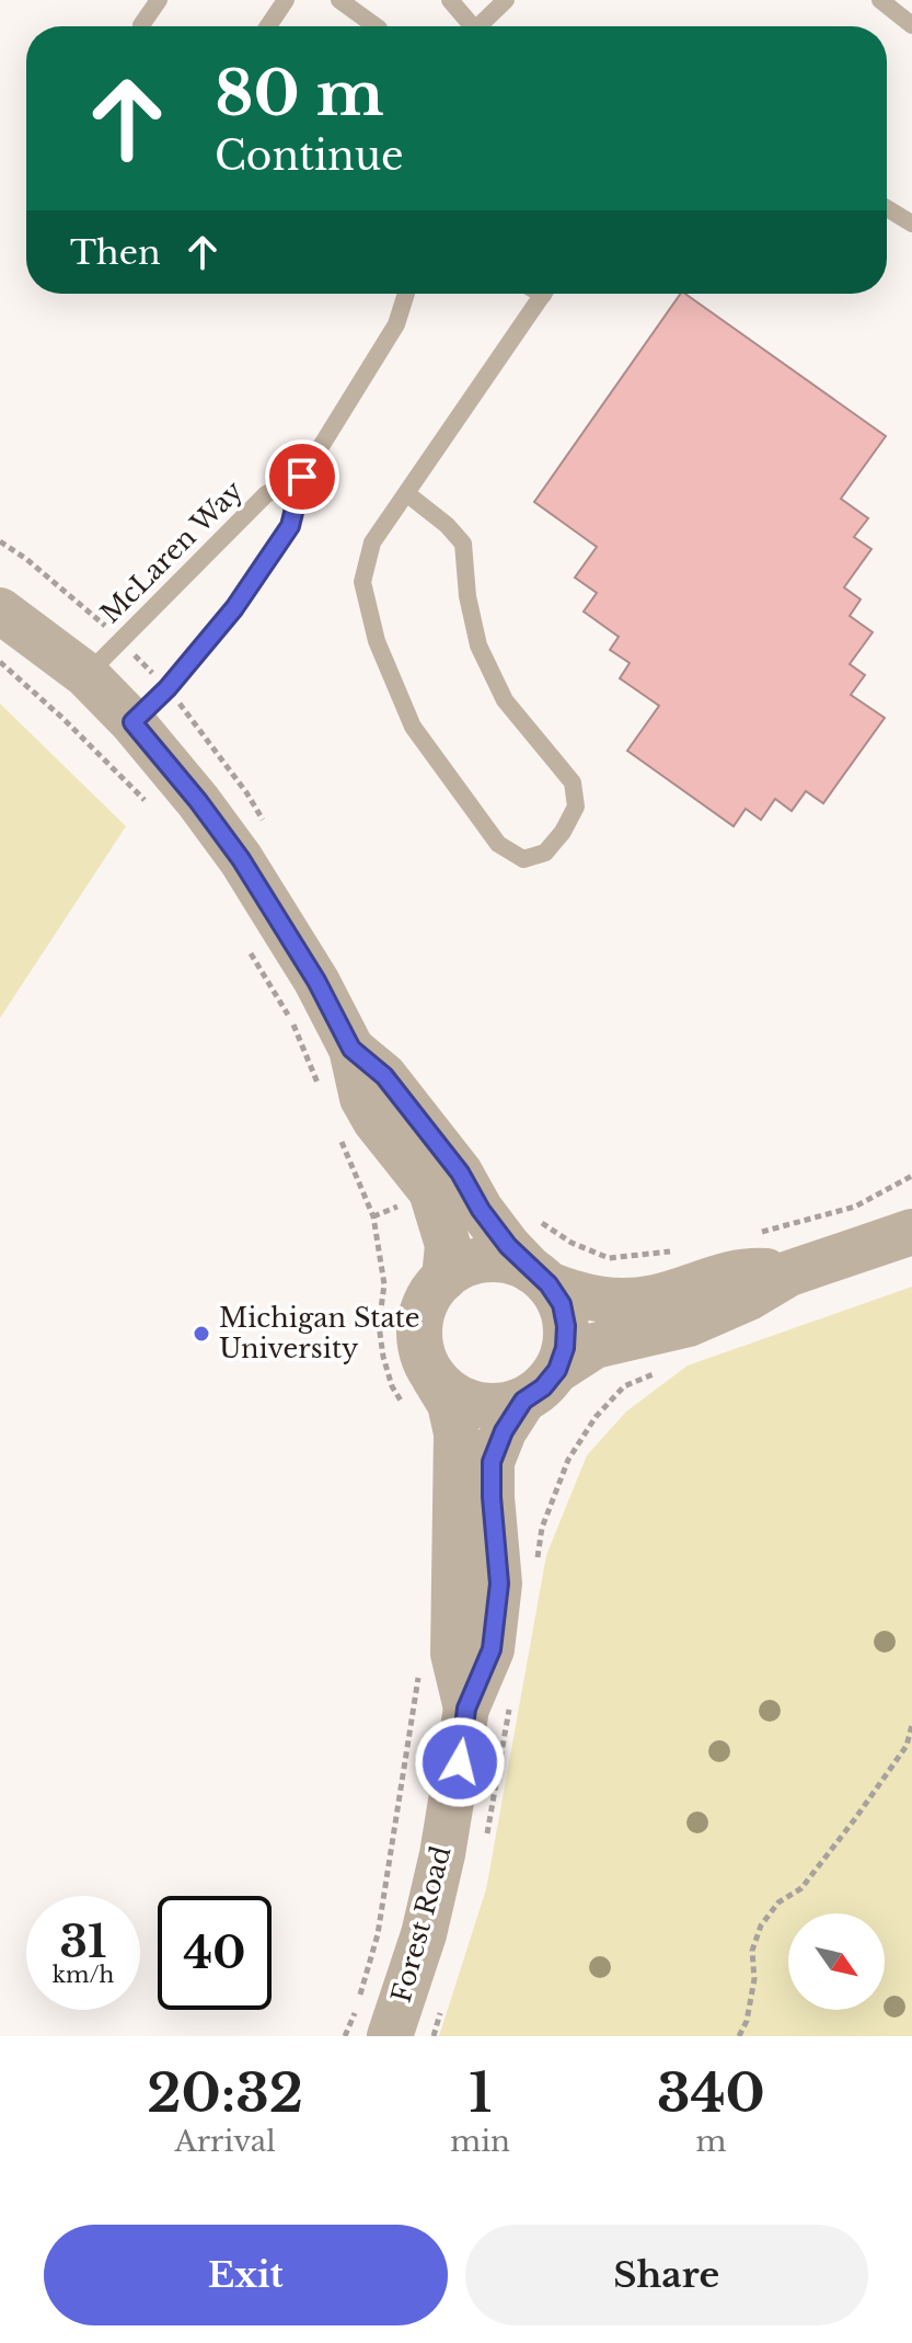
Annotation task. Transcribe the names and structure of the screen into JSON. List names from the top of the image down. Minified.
{"streets":{"street":["Forest Road"],"lane":["McLaren Way"]},"places":["Michigan State University"],"north":"bottom right","page":{"turn":["80 m","Continue"],"then":"Then","speed":"31 km/h","limit":"40","eta":["20:32","Arrival","1","min","340","m"],"buttons":["Exit","Share"]}}
